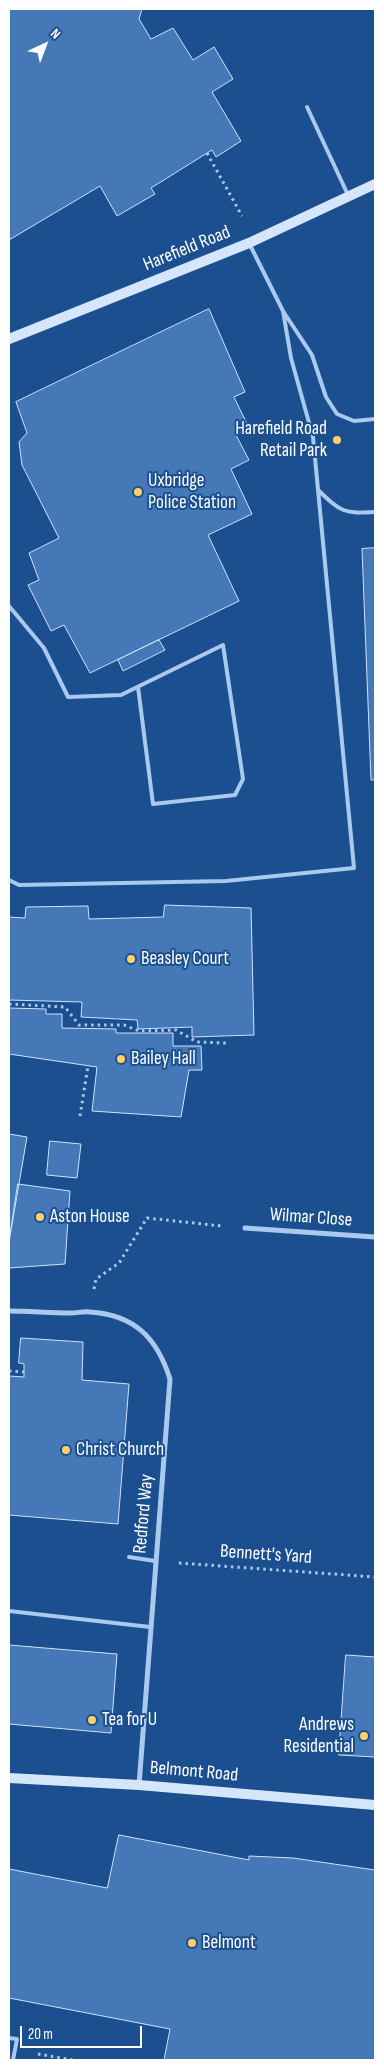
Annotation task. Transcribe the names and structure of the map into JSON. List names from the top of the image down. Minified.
{"streets":{"main road":["Harefield Road","Belmont Road"],"street":["Wilmar Close","Redford Way"],"path":["Bennett's Yard"]},"crossings":[["Redford Way","Bennett's Yard"],["Redford Way","Belmont Road"]],"places":["Harefield Road Retail Park","Uxbridge Police Station","Beasley Court","Bailey Hall","Aston House","Christ Church","Tea for U","Andrews Residential","Belmont"],"scale_bar":"20 m","north":"top right"}
